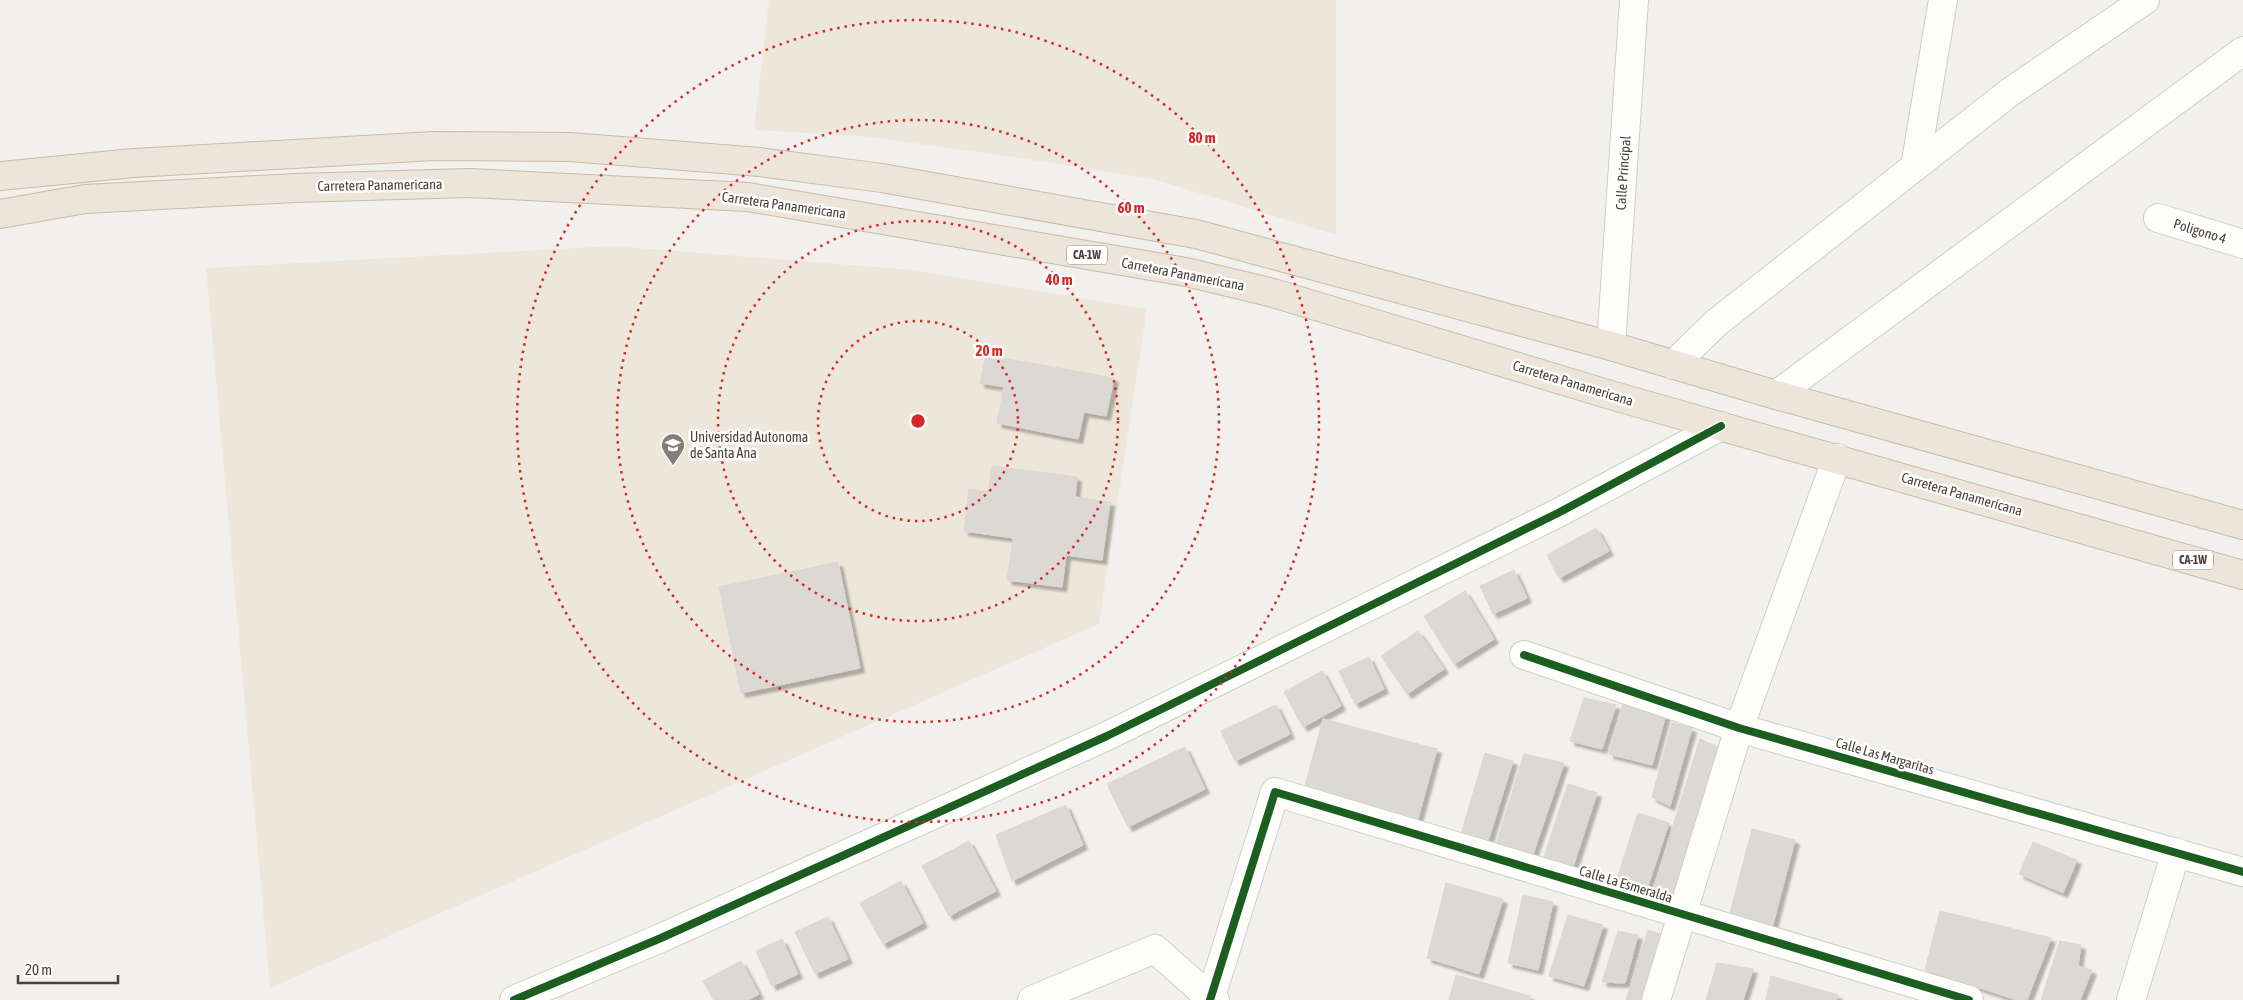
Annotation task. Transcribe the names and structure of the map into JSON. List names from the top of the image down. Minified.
{"streets":{"highway":["Carretera Panamericana","CA-1W"],"street":["Calle Principal","Poligono 4","Calle Las Margaritas","Calle La Esmeralda"]},"places":{"school or university":["Universidad Autonoma de Santa Ana"]},"scale_bar":"20 m","rings":["80 m","60 m","40 m","20 m"]}
